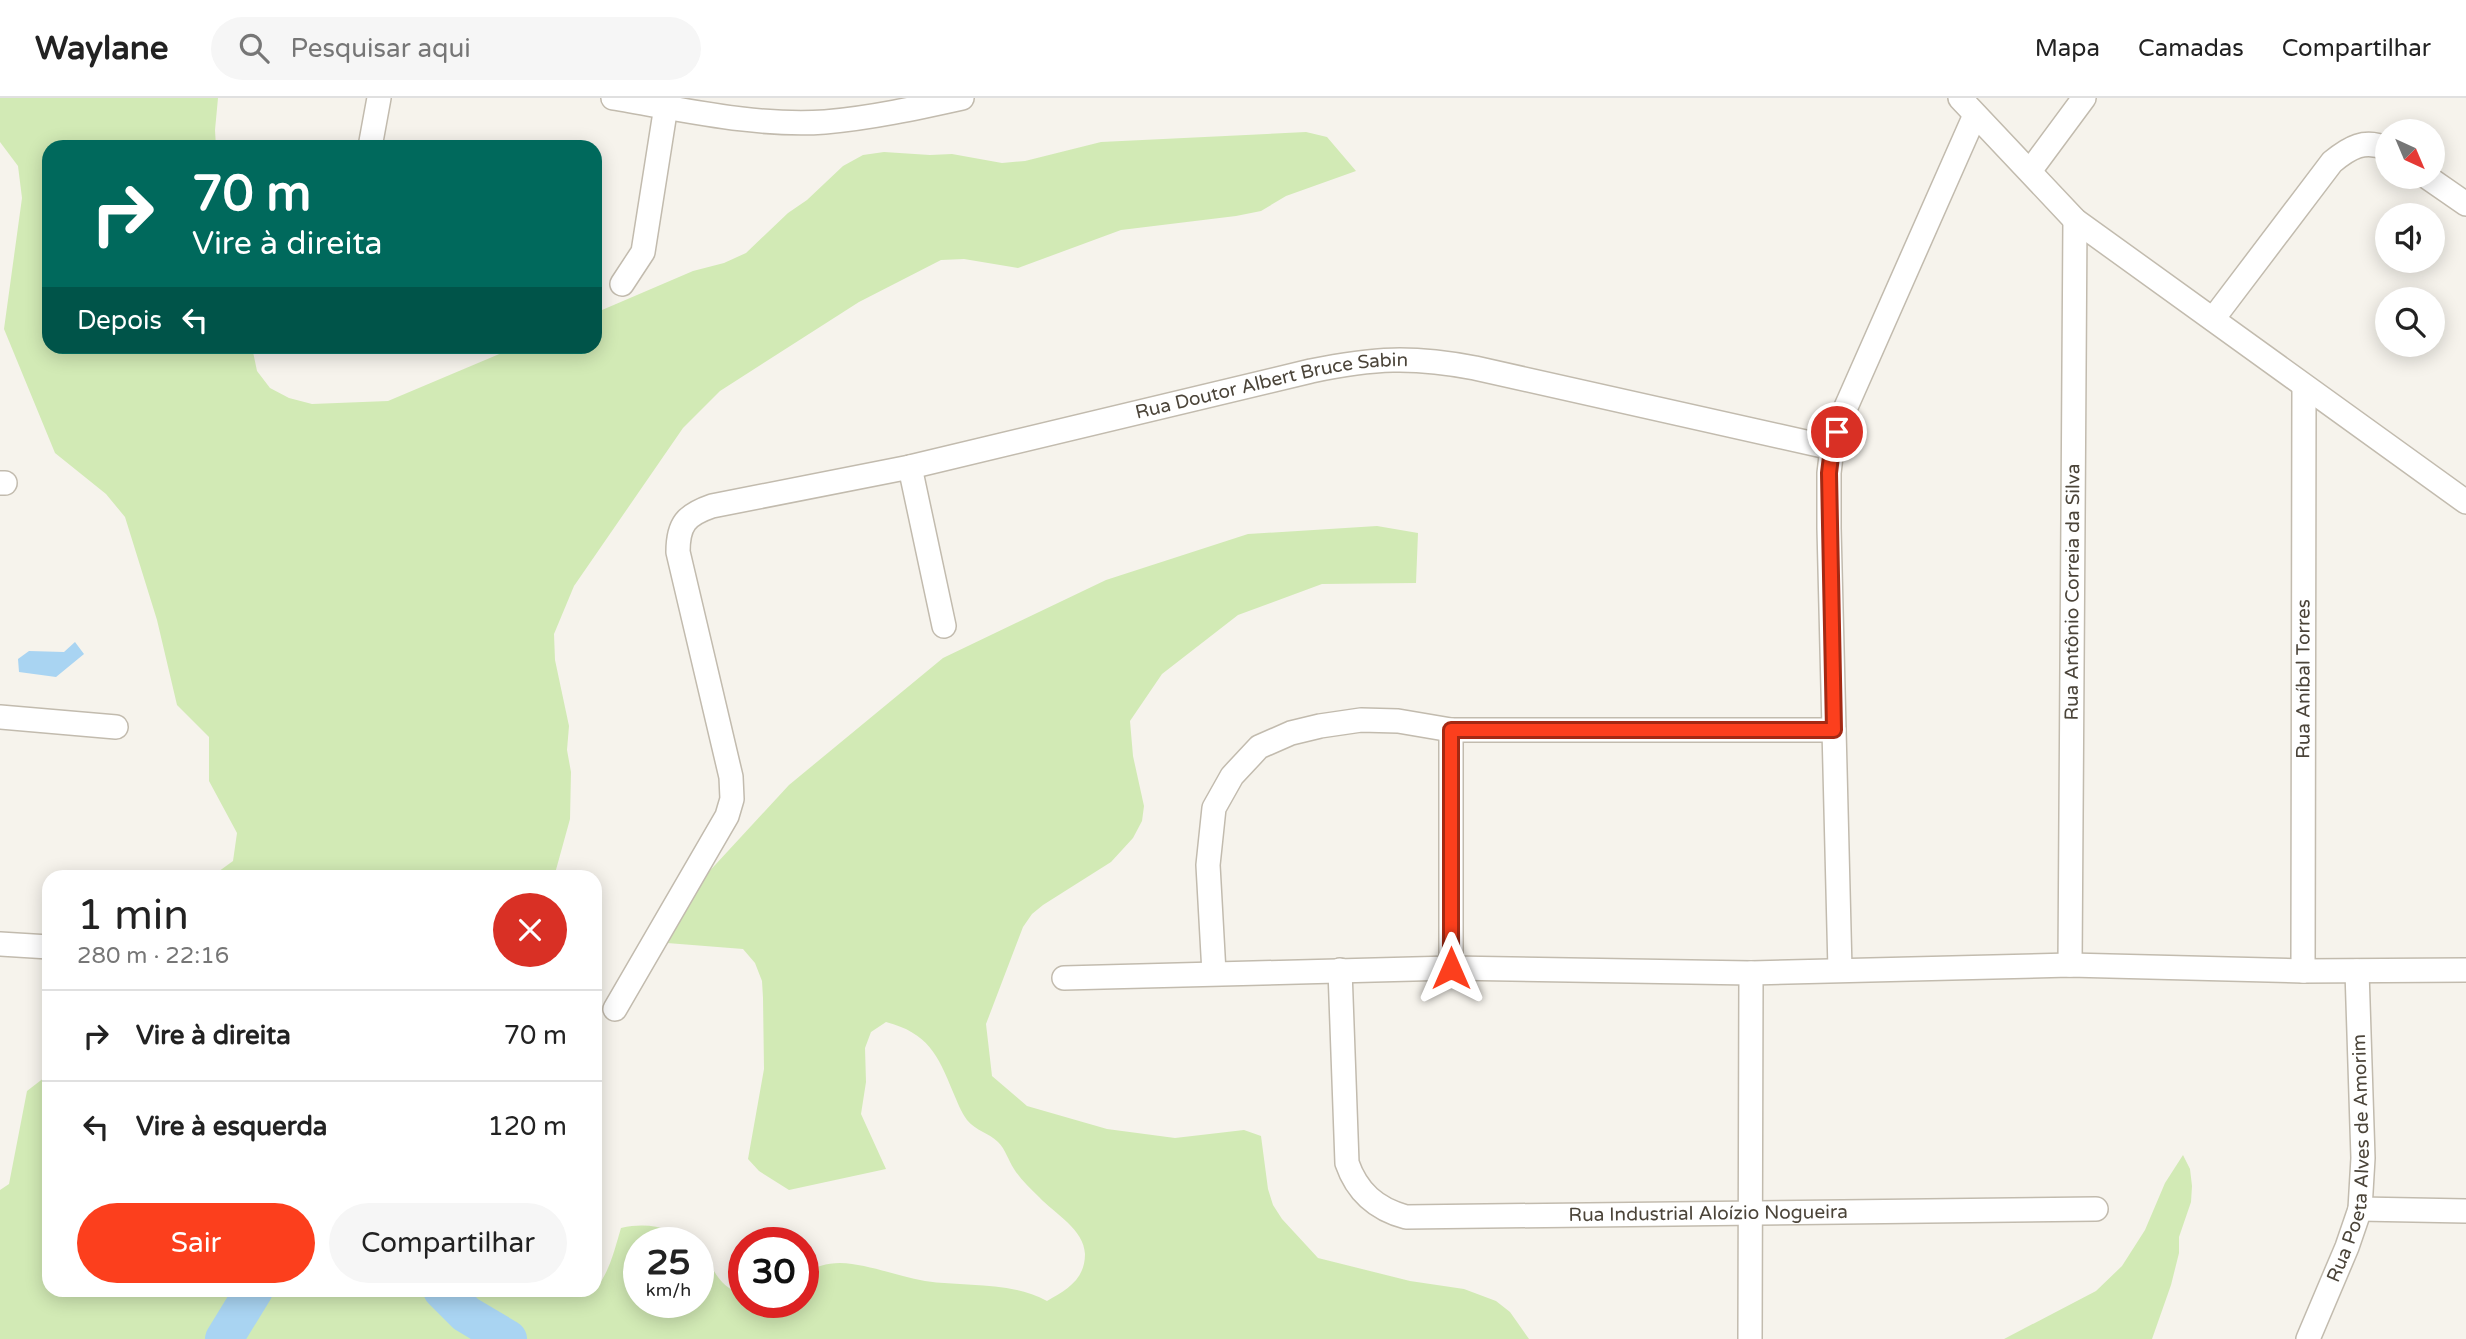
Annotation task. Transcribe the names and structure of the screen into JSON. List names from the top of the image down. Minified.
{"streets":{"street":["Rua Doutor Albert Bruce Sabin","Rua Antônio Correia da Silva","Rua Aníbal Torres","Rua Poeta Alves de Amorim","Rua Industrial Aloízio Nogueira"]},"north":"bottom right","page":{"header":"Waylane","search":"Pesquisar aqui","nav":["Mapa","Camadas","Compartilhar"],"turn":["70 m","Vire à direita"],"then":"Depois","heading":["1 min","280 m · 22:16"],"list":[{"name":"Vire à direita","value":"70 m"},{"name":"Vire à esquerda","value":"120 m"}],"buttons":["Sair","Compartilhar"],"speed":"25 km/h","limit":"30"}}
